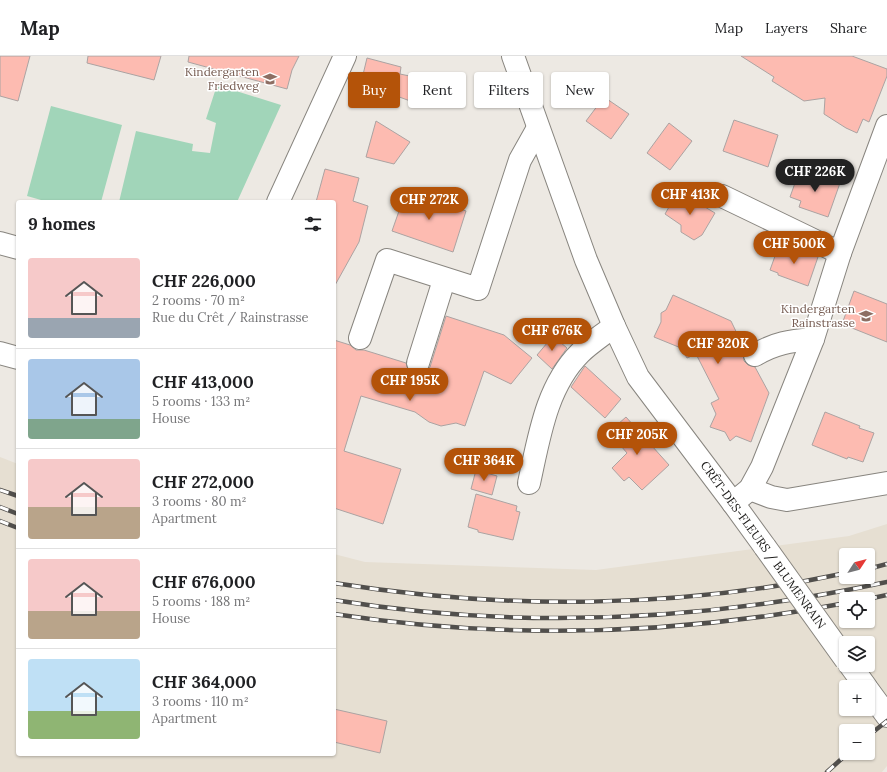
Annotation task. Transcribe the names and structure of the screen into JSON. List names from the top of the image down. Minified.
{"streets":{"street":["CRÊT-DES-FLEURS / BLUMENRAIN"]},"places":{"school or university":["Kindergarten Friedweg","Kindergarten Rainstrasse"]},"north":"top right","page":{"header":"Map","nav":["Map","Layers","Share"],"chip":["Buy","Rent","Filters","New"],"price":["CHF 226K","CHF 413K","CHF 272K","CHF 500K","CHF 676K","CHF 320K","CHF 195K","CHF 205K","CHF 364K"],"heading":"9 homes","list":[{"name":"CHF 226,000","note":"2 rooms · 70 m² · Rue du Crêt / Rainstrasse"},{"name":"CHF 413,000","note":"5 rooms · 133 m² · House"},{"name":"CHF 272,000","note":"3 rooms · 80 m² · Apartment"},{"name":"CHF 676,000","note":"5 rooms · 188 m² · House"},{"name":"CHF 364,000","note":"3 rooms · 110 m² · Apartment"}],"map_buttons":["+","−"]}}
